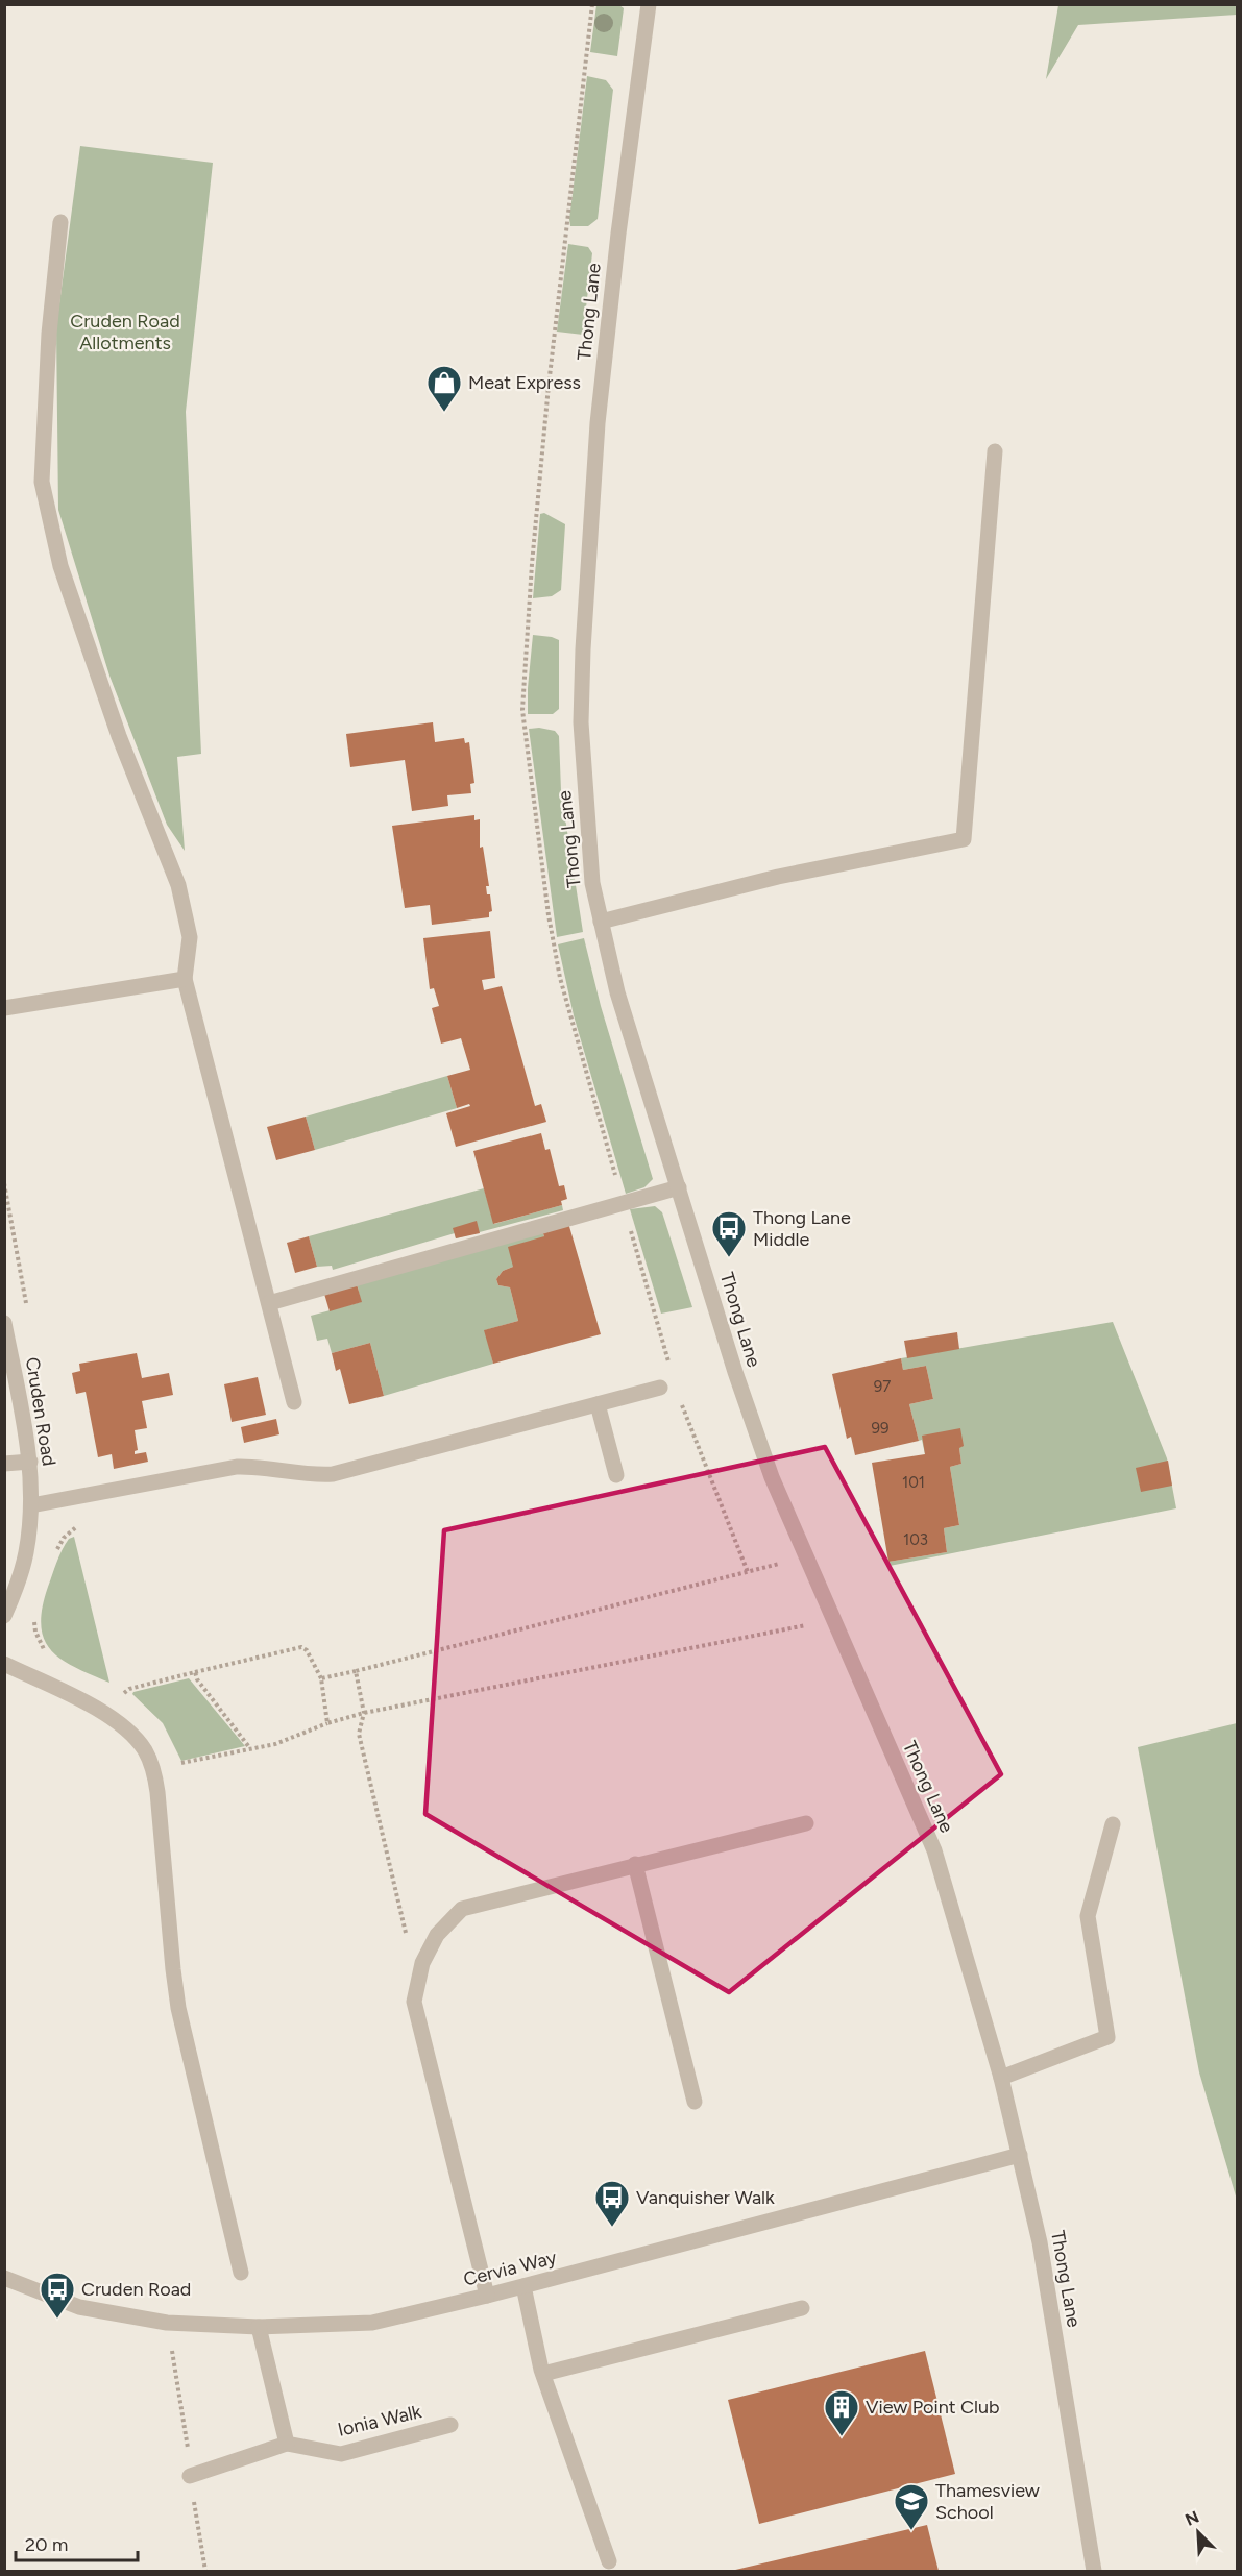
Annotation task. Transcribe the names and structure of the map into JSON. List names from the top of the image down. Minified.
{"streets":{"street":["Thong Lane","Cruden Road","Cervia Way","Ionia Walk"]},"crossings":[["Thong Lane","Cervia Way"]],"parks":["Cruden Road Allotments"],"places":{"shop":["Meat Express"],"bus stop":["Thong Lane Middle","Vanquisher Walk","Cruden Road"],"building":["View Point Club"],"school or university":["Thamesview School"]},"house_numbers":["97","99","101","103"],"scale_bar":"20 m","north":"top left"}
